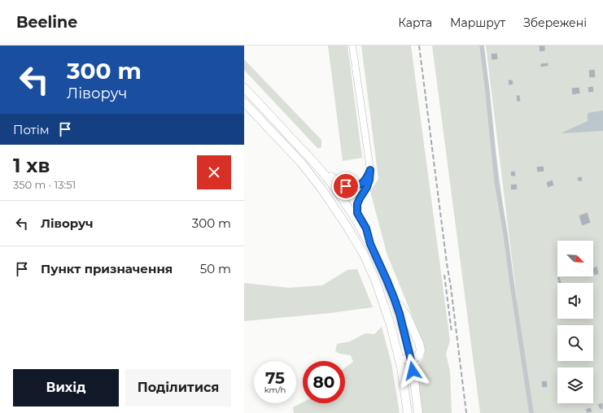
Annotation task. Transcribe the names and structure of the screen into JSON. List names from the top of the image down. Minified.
{"north":"bottom right","page":{"header":"Beeline","nav":["Карта","Маршрут","Збережені"],"turn":["300 m","Ліворуч"],"then":"Потім","heading":["1 хв","350 m · 13:51"],"list":[{"name":"Ліворуч","value":"300 m"},{"name":"Пункт призначення","value":"50 m"}],"speed":"75 km/h","limit":"80","buttons":["Вихід","Поділитися"]}}
